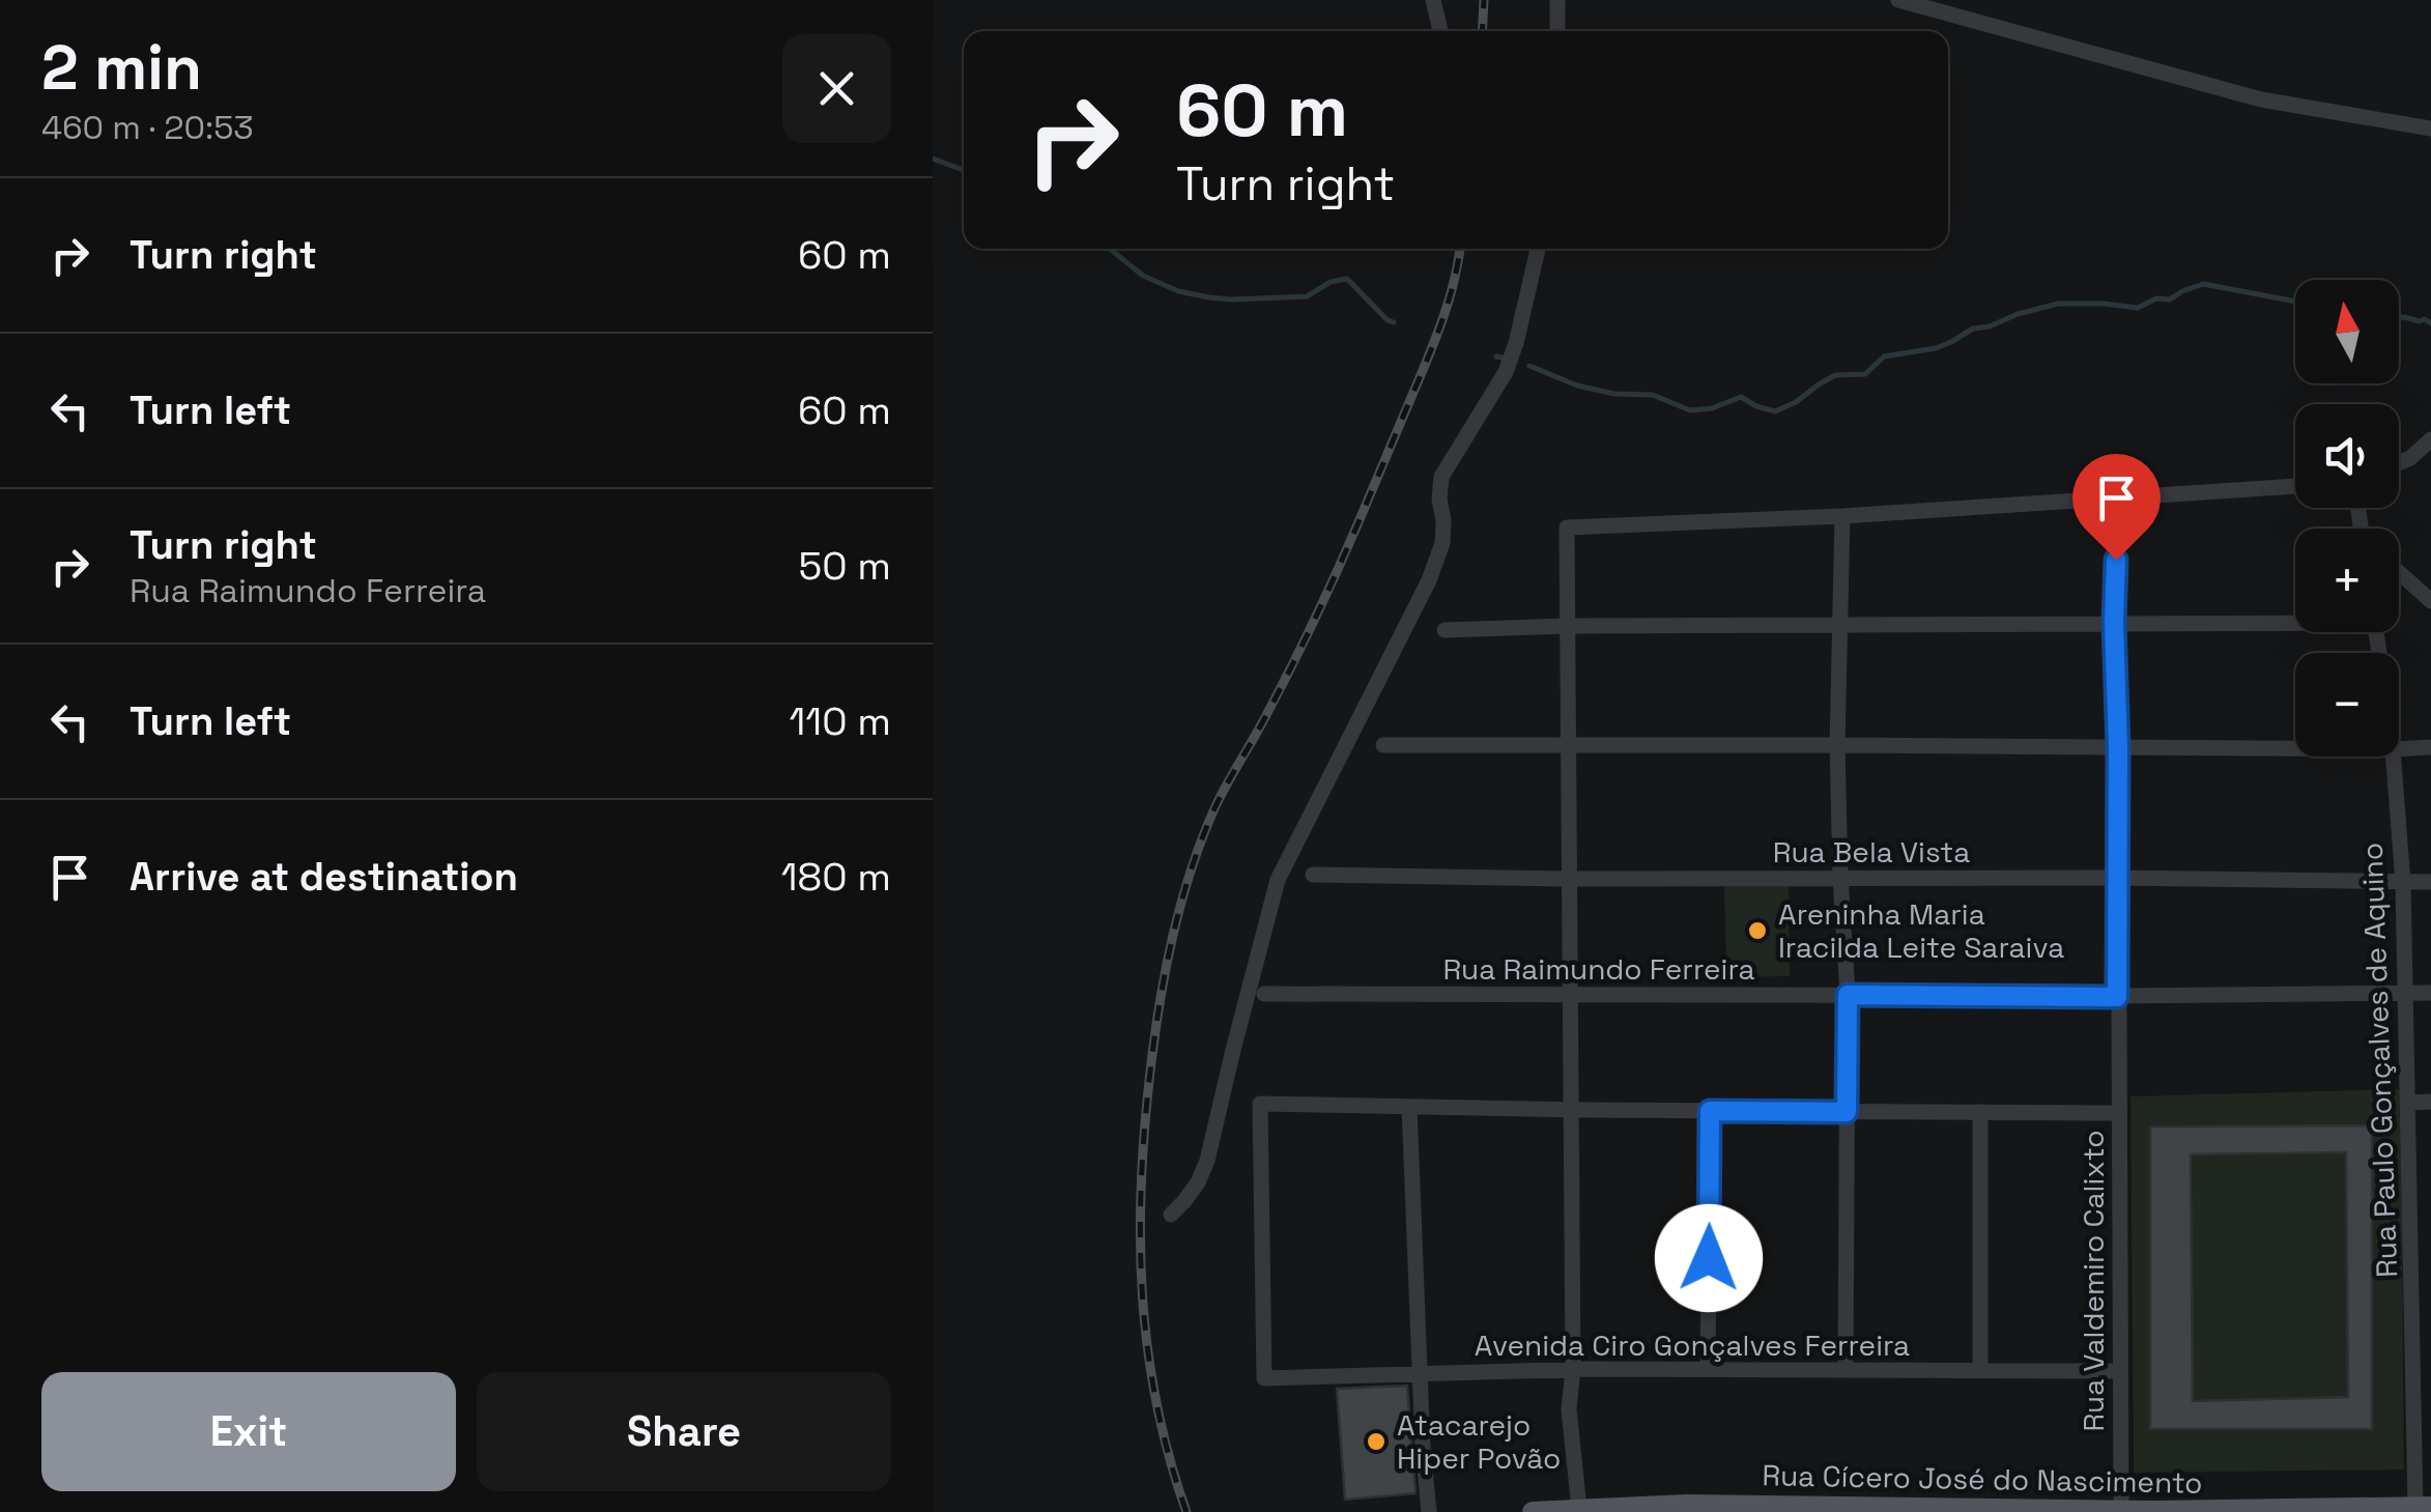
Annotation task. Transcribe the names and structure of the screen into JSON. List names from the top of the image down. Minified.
{"streets":{"main road":["Rua Cícero José do Nascimento"],"street":["Rua Bela Vista","Rua Raimundo Ferreira","Rua Paulo Gonçalves de Aquino","Rua Valdemiro Calixto","Avenida Ciro Gonçalves Ferreira"]},"crossings":[["Rua Bela Vista","Rua Paulo Gonçalves de Aquino"],["Rua Bela Vista","Rua Valdemiro Calixto"],["Rua Raimundo Ferreira","Rua Paulo Gonçalves de Aquino"],["Rua Raimundo Ferreira","Rua Valdemiro Calixto"],["Rua Paulo Gonçalves de Aquino","Rua Cícero José do Nascimento"],["Rua Valdemiro Calixto","Avenida Ciro Gonçalves Ferreira"],["Rua Valdemiro Calixto","Rua Cícero José do Nascimento"]],"places":["Areninha Maria Iracilda Leite Saraiva","Atacarejo Hiper Povão"],"north":"top","page":{"heading":["2 min","460 m · 20:53"],"turn":["60 m","Turn right"],"list":[{"name":"Turn right","value":"60 m"},{"name":"Turn left","value":"60 m"},{"name":"Turn right","note":"Rua Raimundo Ferreira","value":"50 m"},{"name":"Turn left","value":"110 m"},{"name":"Arrive at destination","value":"180 m"}],"map_buttons":["+","−"],"buttons":["Exit","Share"]}}
